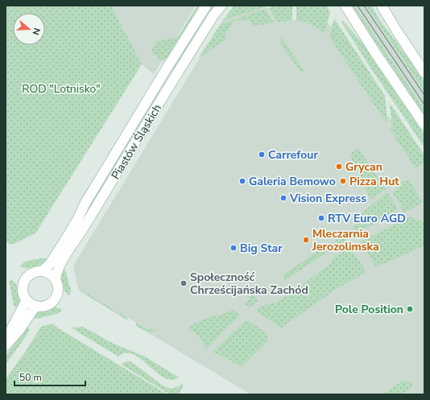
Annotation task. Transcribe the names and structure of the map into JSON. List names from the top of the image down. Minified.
{"streets":{"street":["Piastów Śląskich"]},"parks":["ROD \"Lotnisko\""],"places":["Carrefour","Grycan","Galeria Bemowo","Pizza Hut","Vision Express","RTV Euro AGD","Mleczarnia Jerozolimska","Big Star","Społeczność Chrześcijańska Zachód","Pole Position"],"scale_bar":"50 m","north":"right"}
